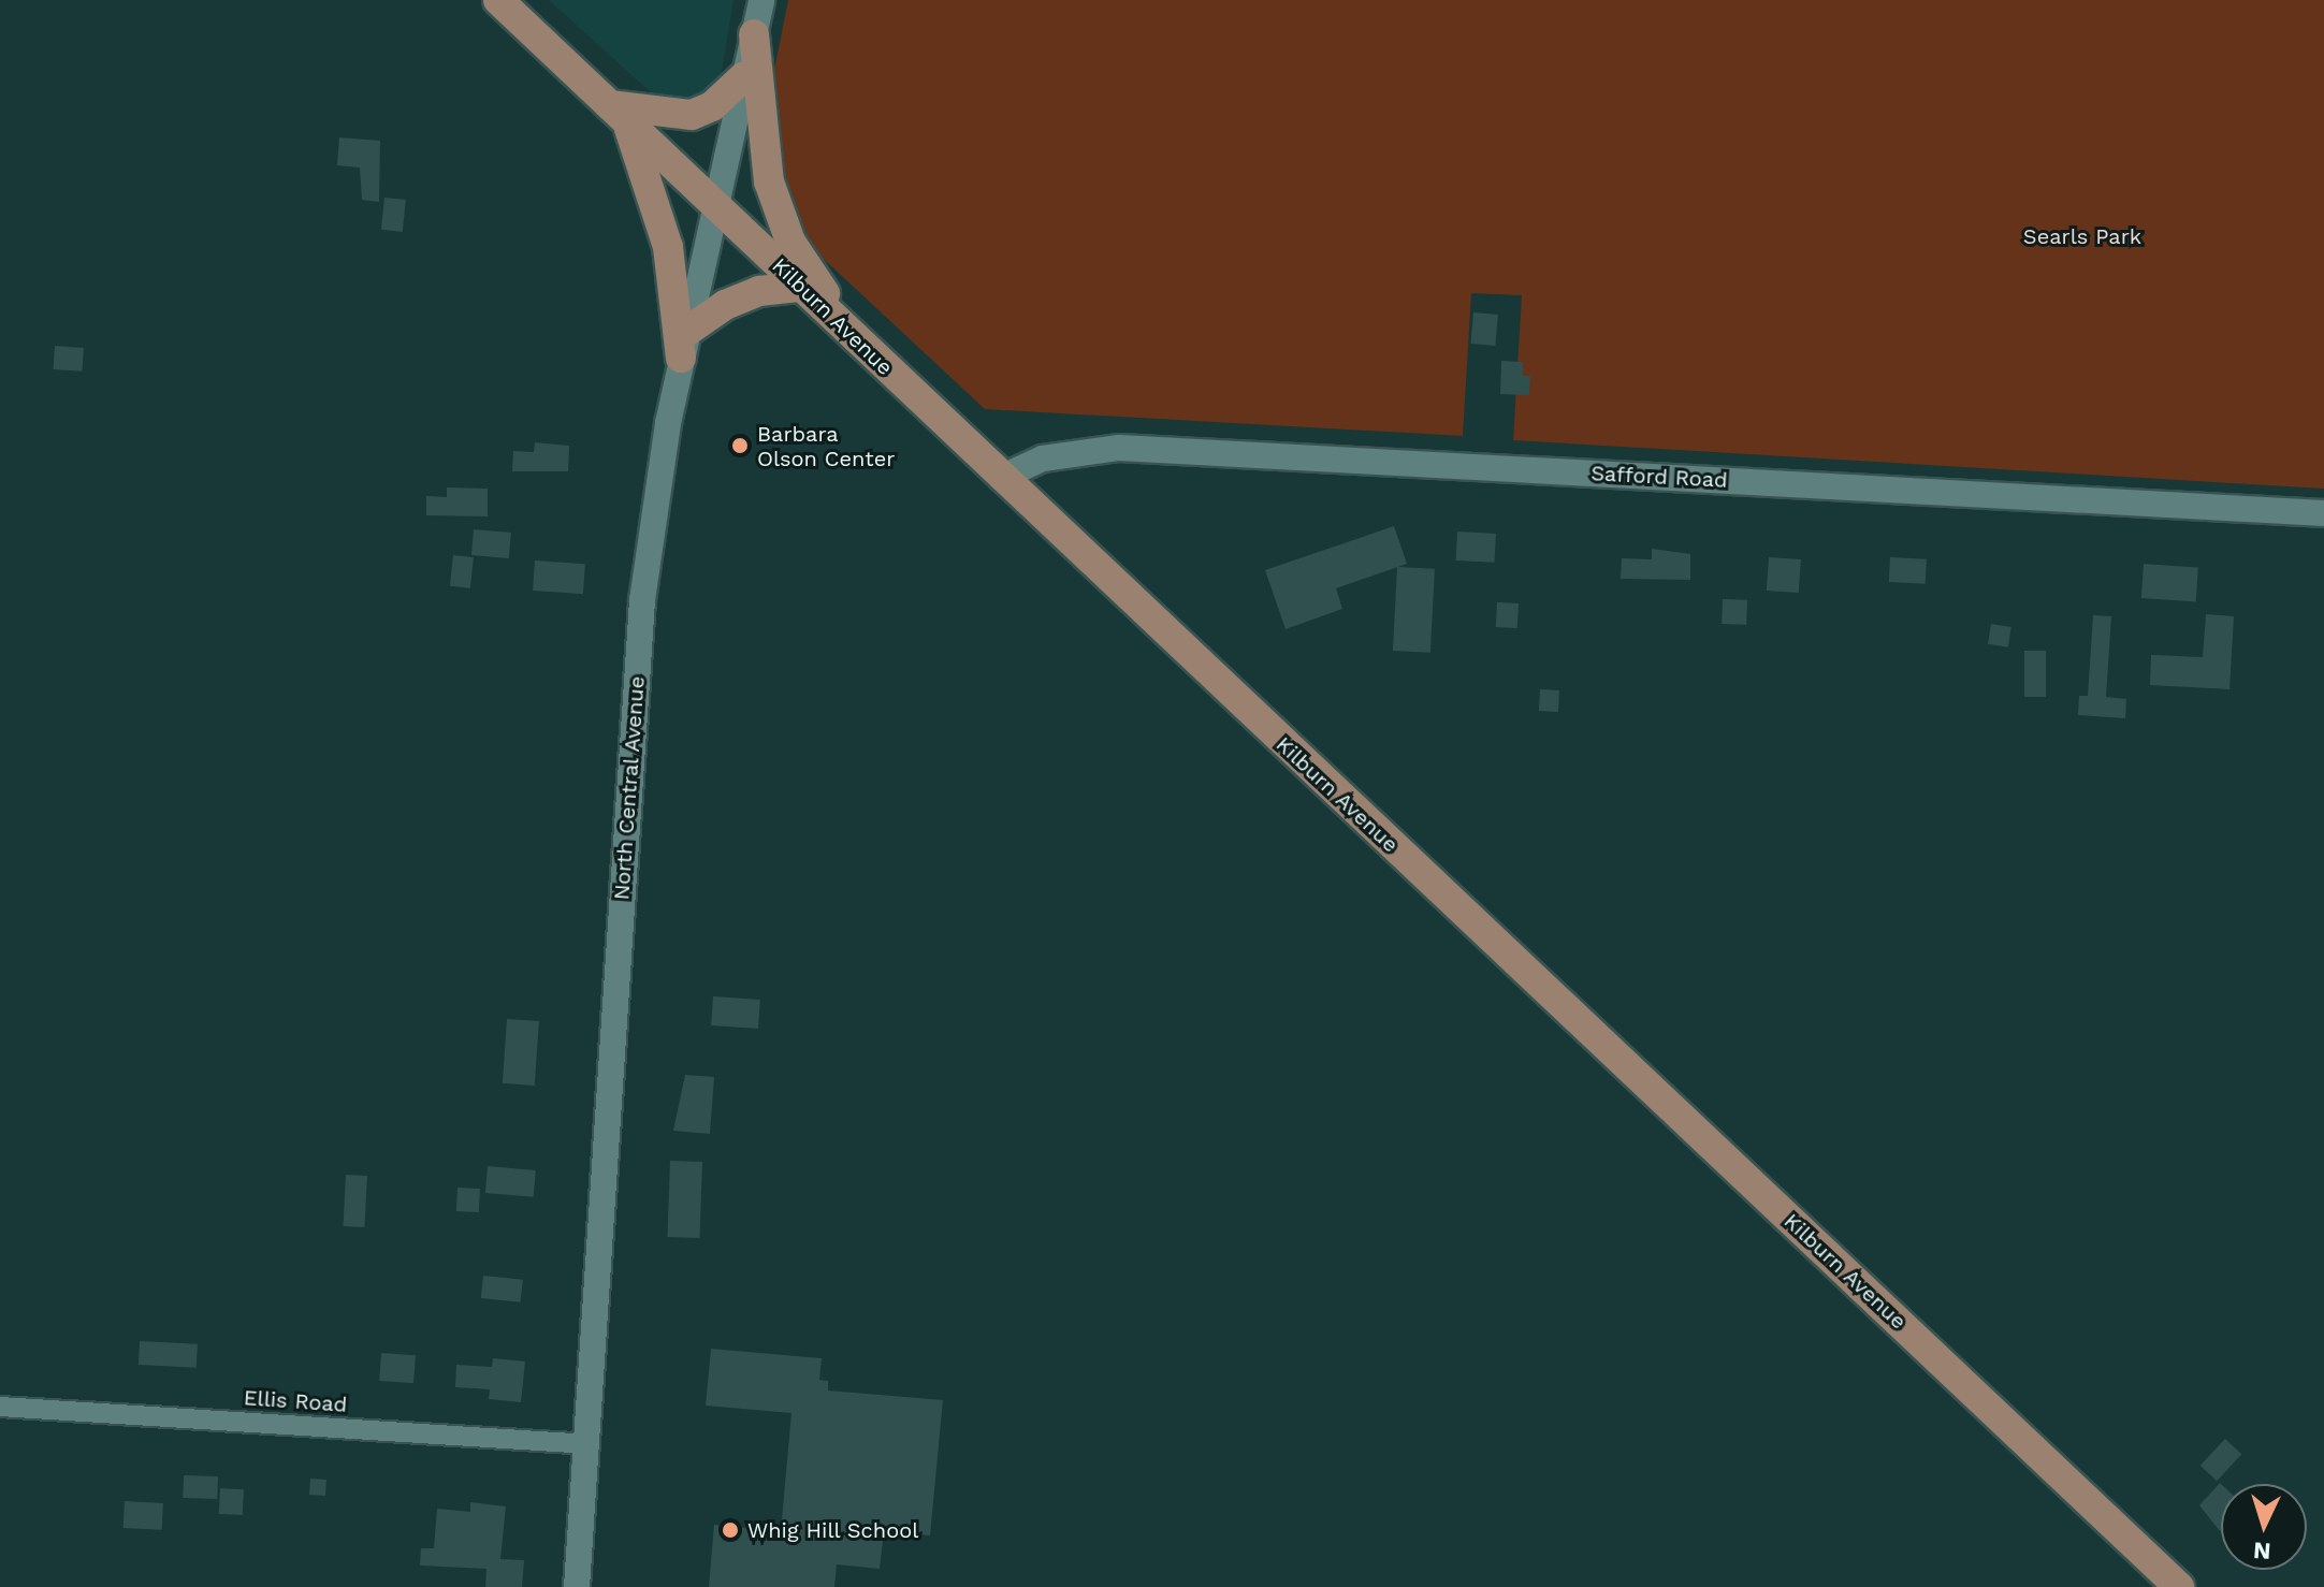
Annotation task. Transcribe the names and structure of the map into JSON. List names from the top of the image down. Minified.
{"streets":{"main road":["Kilburn Avenue","Safford Road","North Central Avenue"],"street":["Ellis Road"]},"crossings":[["Kilburn Avenue","Safford Road"],["Kilburn Avenue","North Central Avenue"],["North Central Avenue","Ellis Road"]],"parks":["Searls Park"],"places":["Barbara Olson Center","Whig Hill School"],"north":"bottom"}
